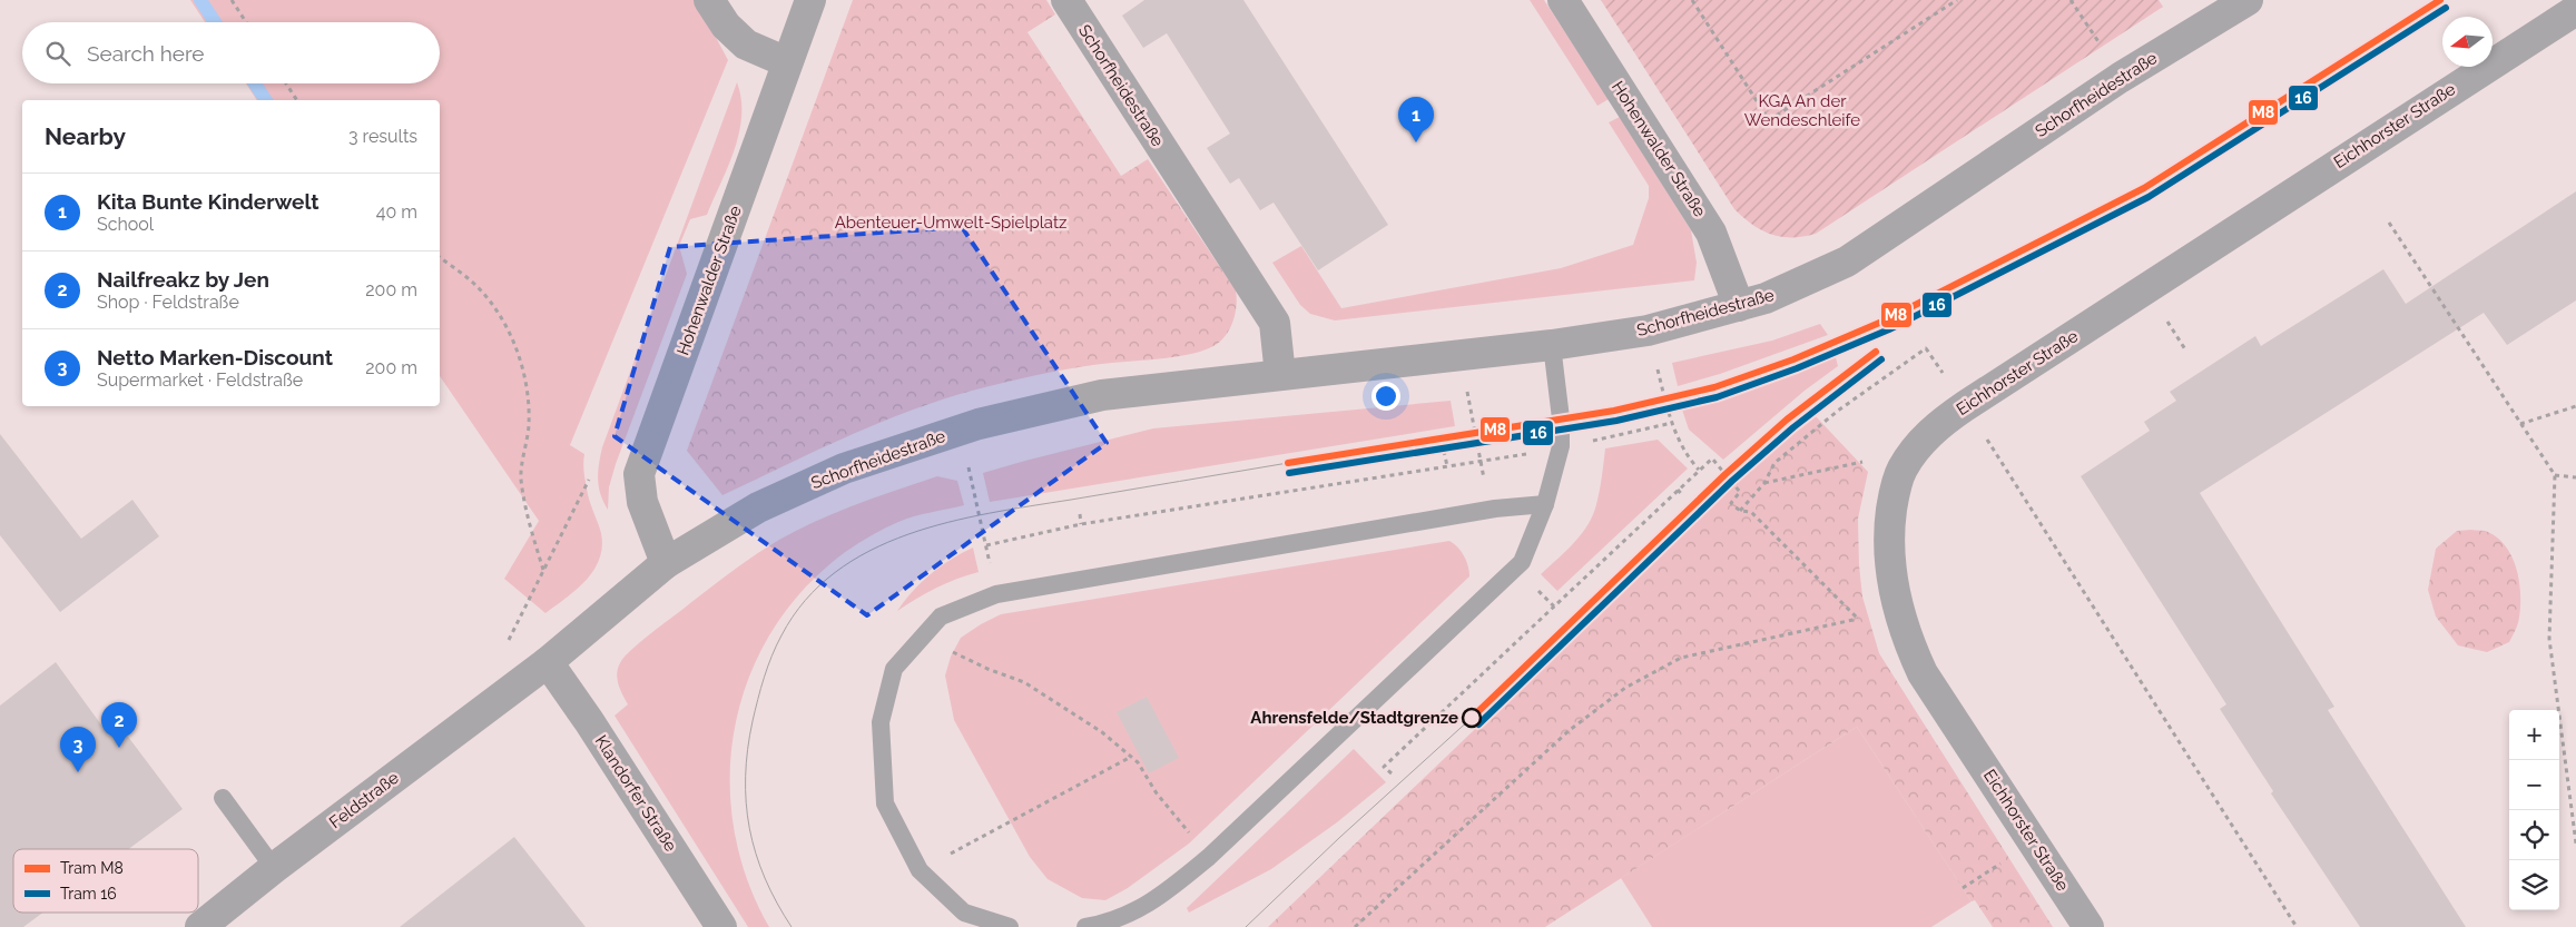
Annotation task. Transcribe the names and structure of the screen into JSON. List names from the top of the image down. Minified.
{"streets":{"street":["Schorfheidestraße","Eichhorster Straße","Hohenwalder Straße","Klandorfer Straße","Feldstraße"]},"crossings":[["Schorfheidestraße","Hohenwalder Straße"],["Schorfheidestraße","Klandorfer Straße"],["Schorfheidestraße","Feldstraße"],["Klandorfer Straße","Feldstraße"]],"parks":["KGA An der Wendeschleife","Abenteuer-Umwelt-Spielplatz"],"places":["Ahrensfelde/Stadtgrenze"],"lines":["tram line M8","tram line 16"],"legend":["Tram M8","Tram 16"],"north":"left","page":{"search":"Search here","pins":["1","2","3"],"heading":["Nearby","3 results"],"list":[{"mark":"1","name":"Kita Bunte Kinderwelt","note":"School","value":"40 m"},{"mark":"2","name":"Nailfreakz by Jen","note":"Shop · Feldstraße","value":"200 m"},{"mark":"3","name":"Netto Marken-Discount","note":"Supermarket · Feldstraße","value":"200 m"}],"map_buttons":["+","−"]}}
